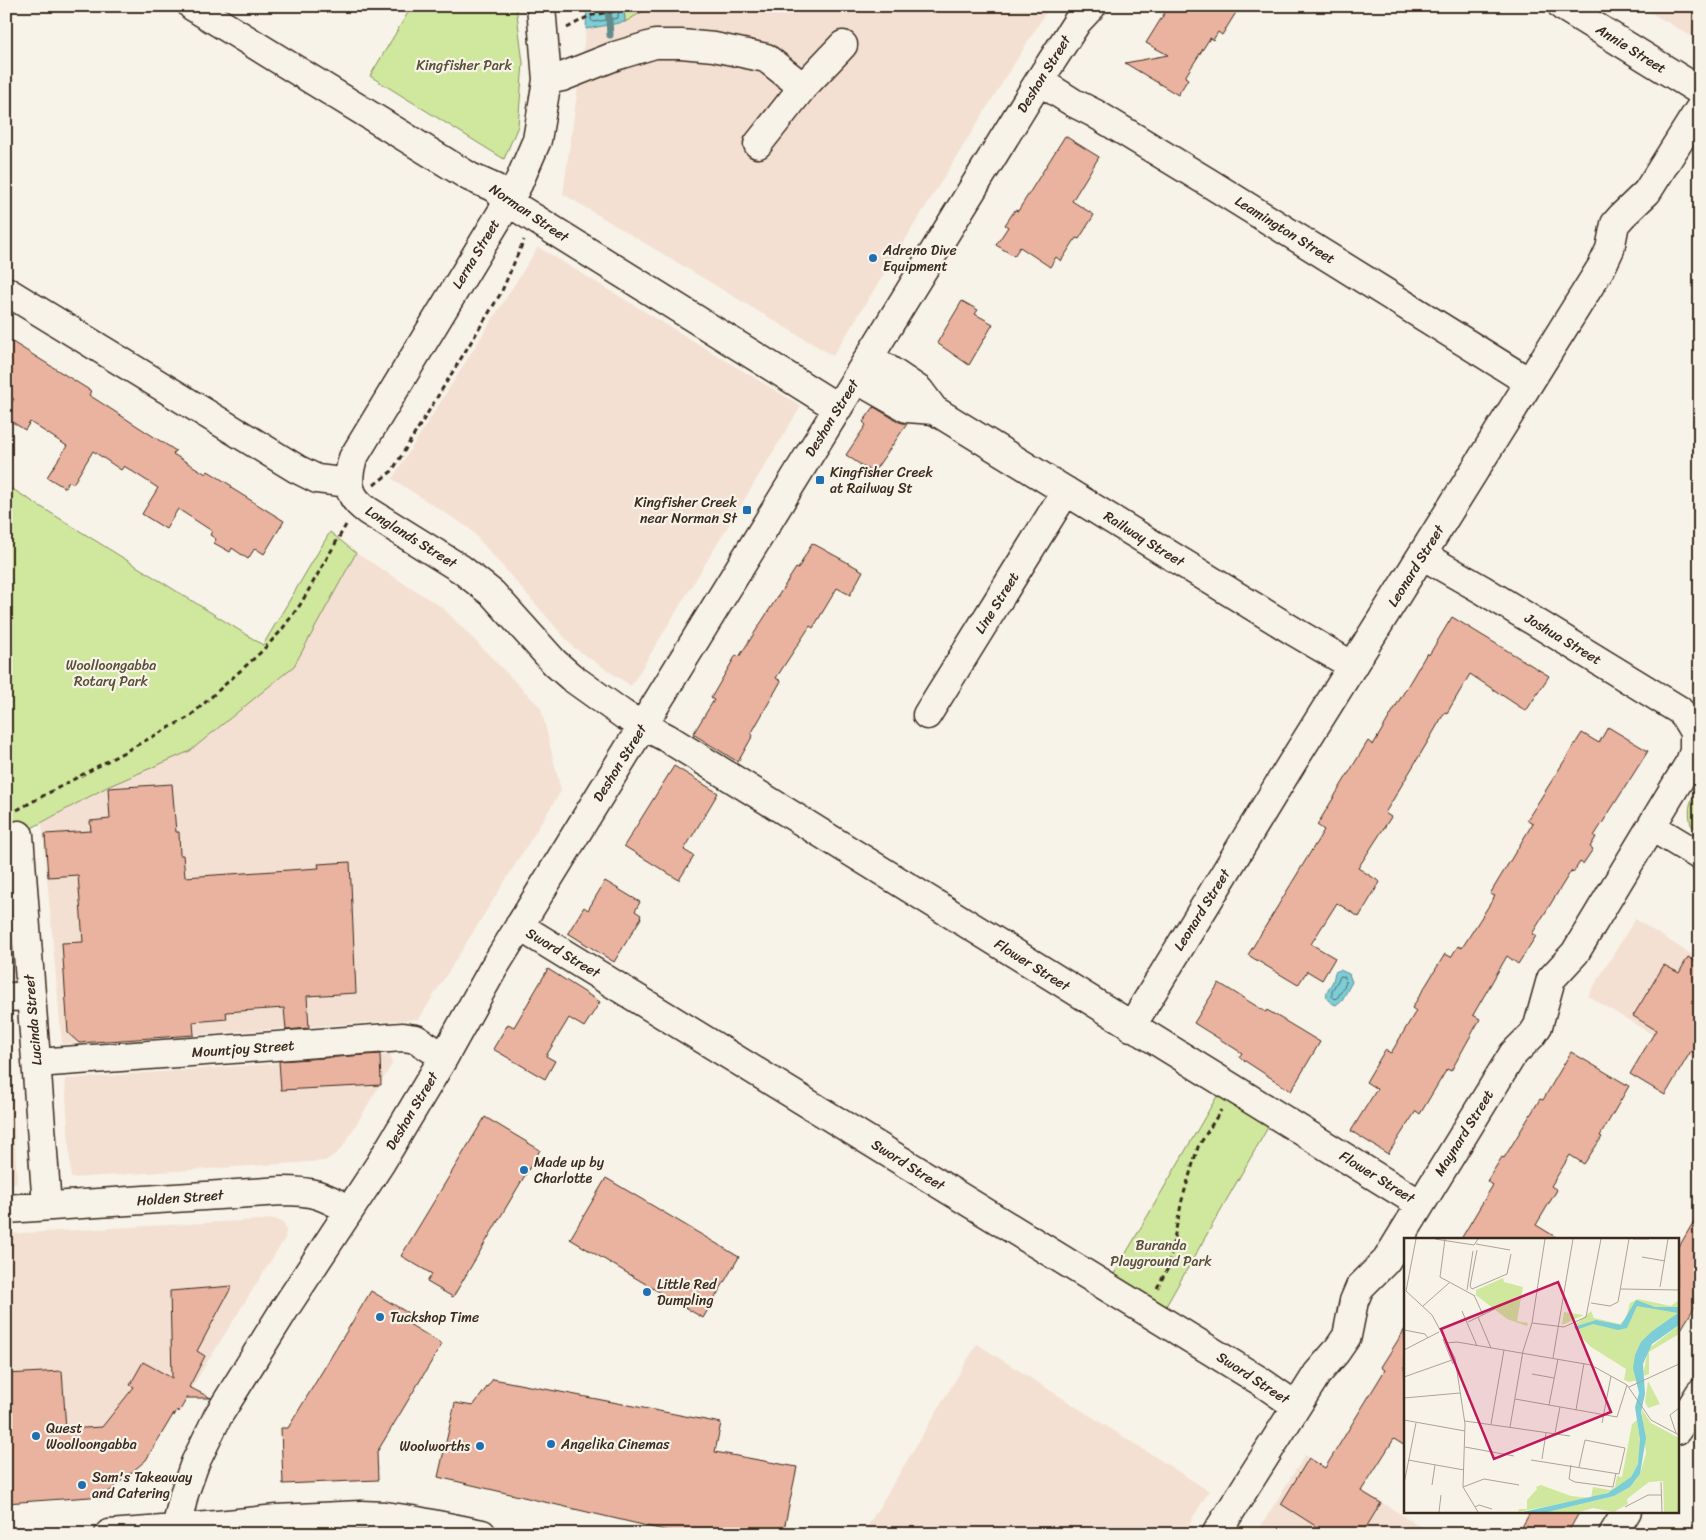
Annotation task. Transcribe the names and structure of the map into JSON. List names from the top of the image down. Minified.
{"streets":{"street":["Annie Street","Deshon Street","Norman Street","Leamington Street","Lerna Street","Longlands Street","Railway Street","Leonard Street","Line Street","Joshua Street","Sword Street","Flower Street","Lucinda Street","Mountjoy Street","Maynard Street","Holden Street"]},"crossings":[["Deshon Street","Norman Street"],["Deshon Street","Leamington Street"],["Deshon Street","Longlands Street"],["Deshon Street","Railway Street"],["Deshon Street","Sword Street"],["Deshon Street","Flower Street"],["Deshon Street","Mountjoy Street"],["Deshon Street","Holden Street"],["Norman Street","Lerna Street"],["Leamington Street","Leonard Street"],["Lerna Street","Longlands Street"],["Longlands Street","Flower Street"],["Railway Street","Leonard Street"],["Railway Street","Line Street"],["Leonard Street","Joshua Street"],["Leonard Street","Flower Street"],["Joshua Street","Maynard Street"],["Sword Street","Maynard Street"],["Flower Street","Maynard Street"],["Lucinda Street","Mountjoy Street"],["Lucinda Street","Holden Street"]],"parks":["Kingfisher Park","Woolloongabba Rotary Park","Buranda Playground Park"],"places":{"other":["Adreno Dive Equipment","Made up by Charlotte","Little Red Dumpling","Tuckshop Time","Quest Woolloongabba","Angelika Cinemas","Woolworths","Sam's Takeaway and Catering"],"transit":["Kingfisher Creek at Railway St","Kingfisher Creek near Norman St"]}}
